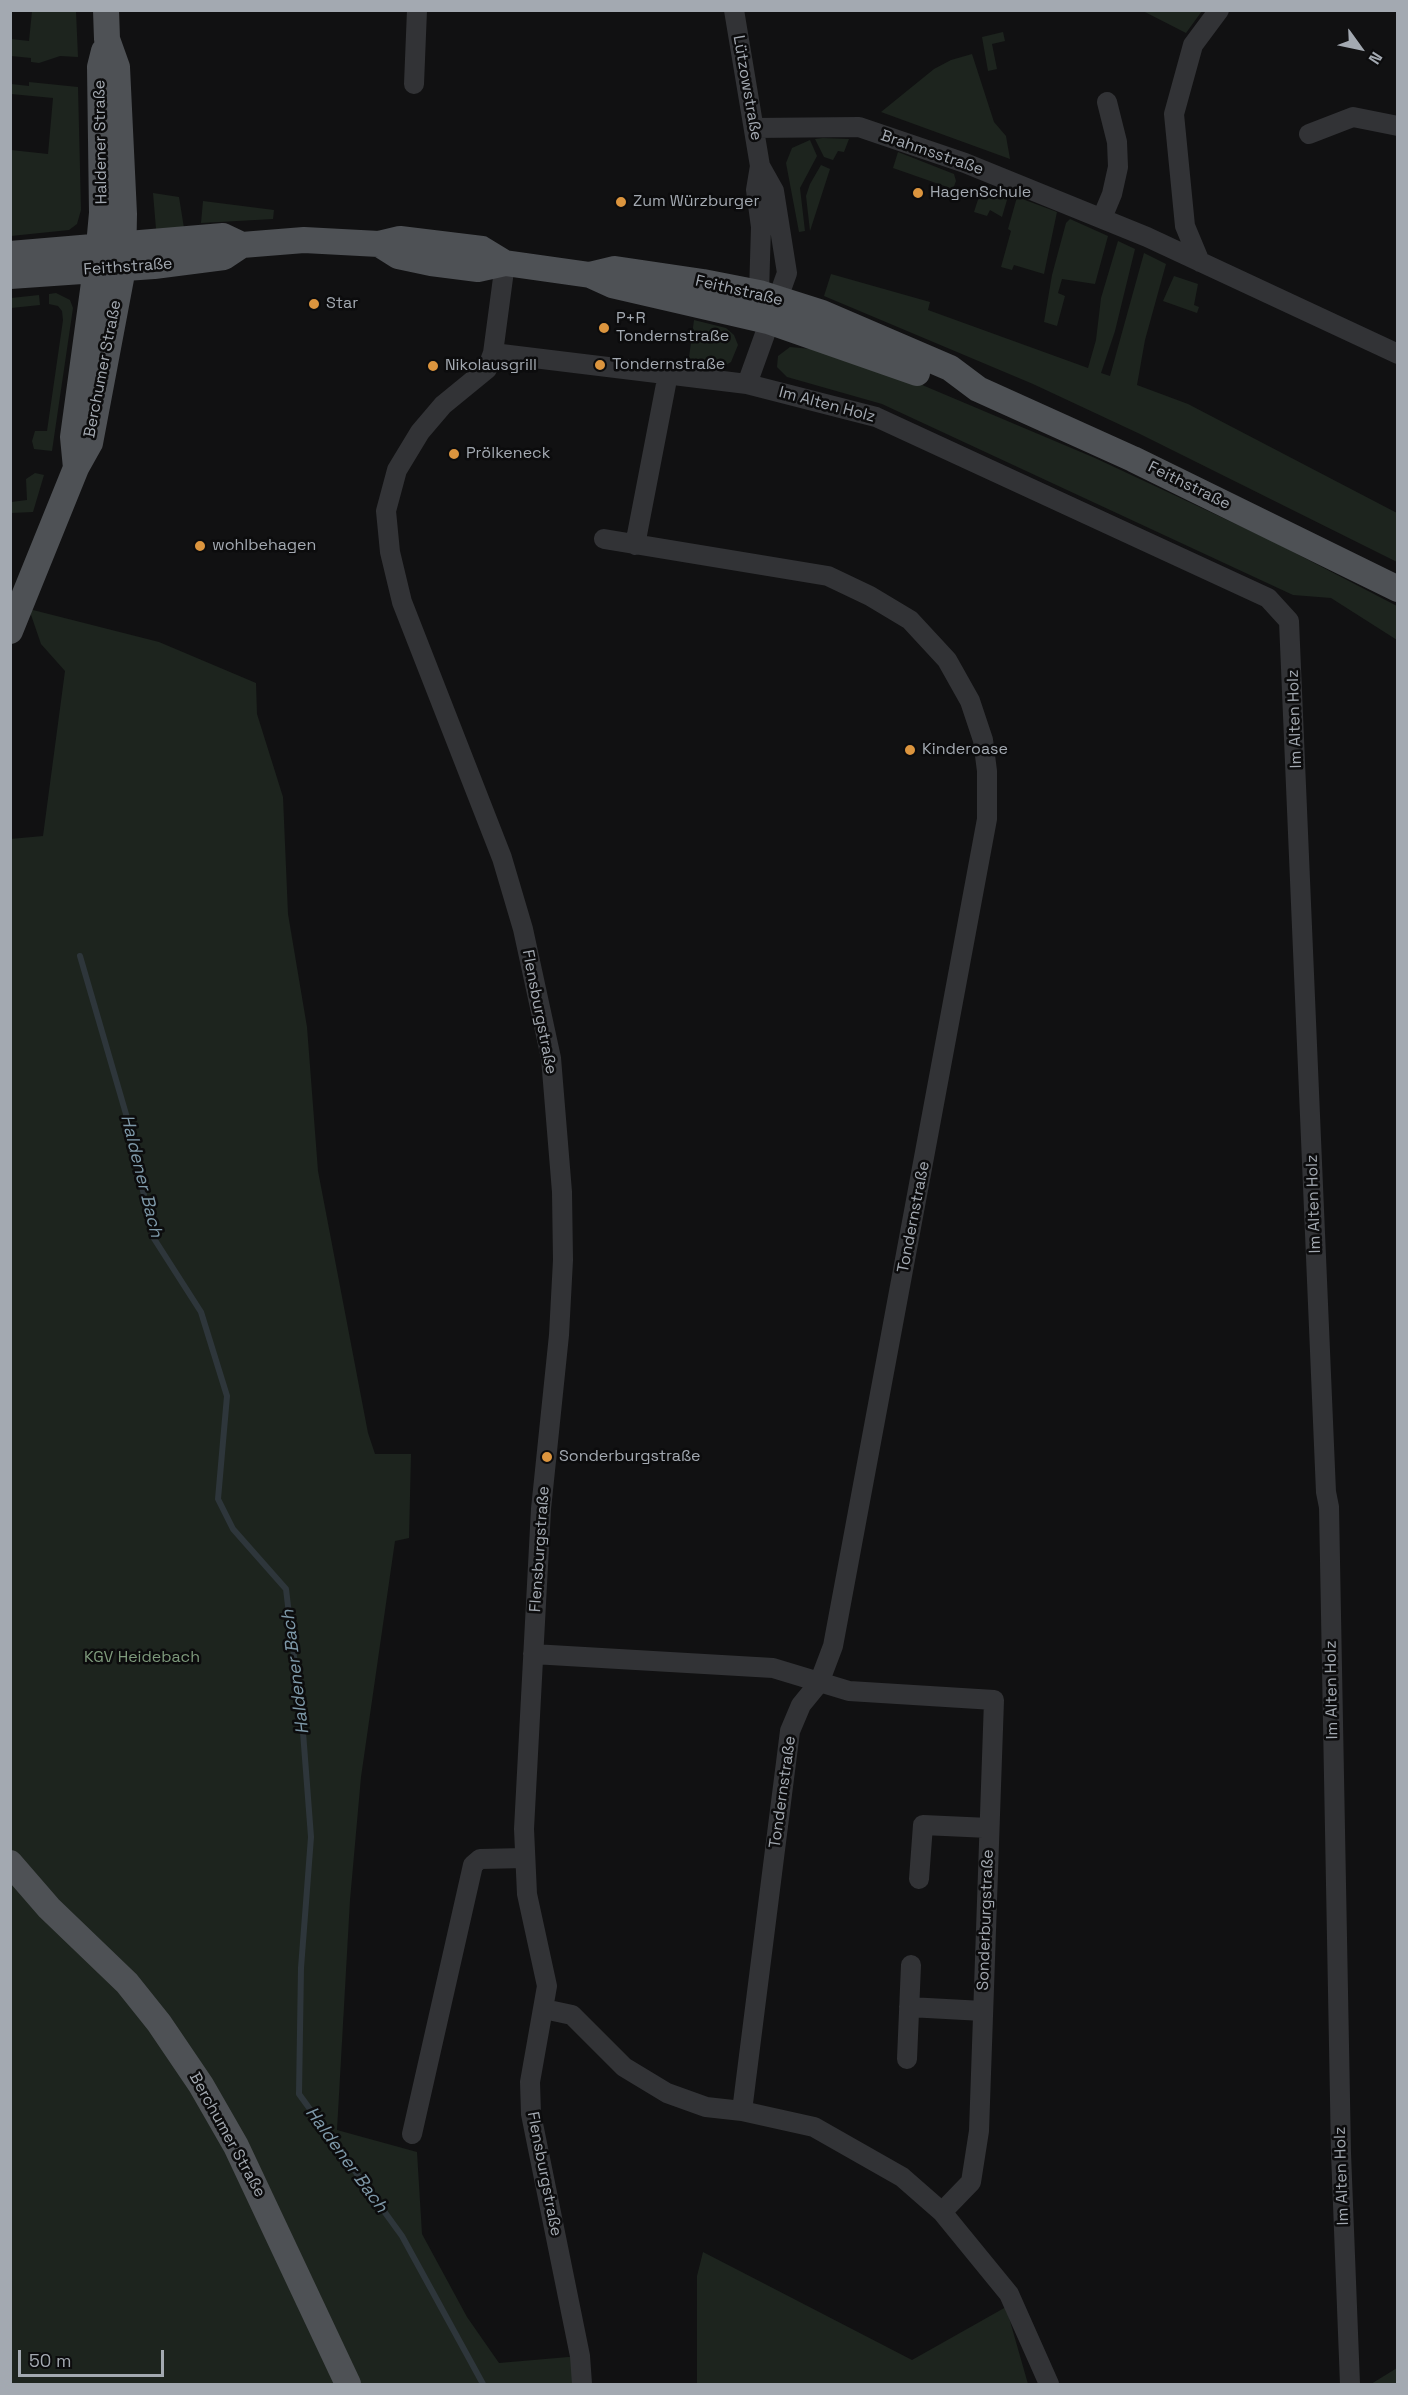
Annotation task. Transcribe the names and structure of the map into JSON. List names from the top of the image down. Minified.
{"streets":{"main road":["Haldener Straße","Feithstraße","Berchumer Straße"],"street":["Lützowstraße","Brahmsstraße","Im Alten Holz","Flensburgstraße","Tondernstraße","Sonderburgstraße"]},"crossings":[["Lützowstraße","Brahmsstraße"],["Lützowstraße","Feithstraße"],["Haldener Straße","Feithstraße"],["Haldener Straße","Berchumer Straße"],["Feithstraße","Berchumer Straße"],["Feithstraße","Flensburgstraße"],["Im Alten Holz","Flensburgstraße"],["Flensburgstraße","Sonderburgstraße"],["Tondernstraße","Sonderburgstraße"]],"water":["Haldener Bach"],"parks":["KGV Heidebach"],"places":["HagenSchule","Zum Würzburger","Star","P+R Tondernstraße","Tondernstraße","Nikolausgrill","Prölkeneck","wohlbehagen","Kinderoase","Sonderburgstraße"],"scale_bar":"50 m","north":"bottom right"}
